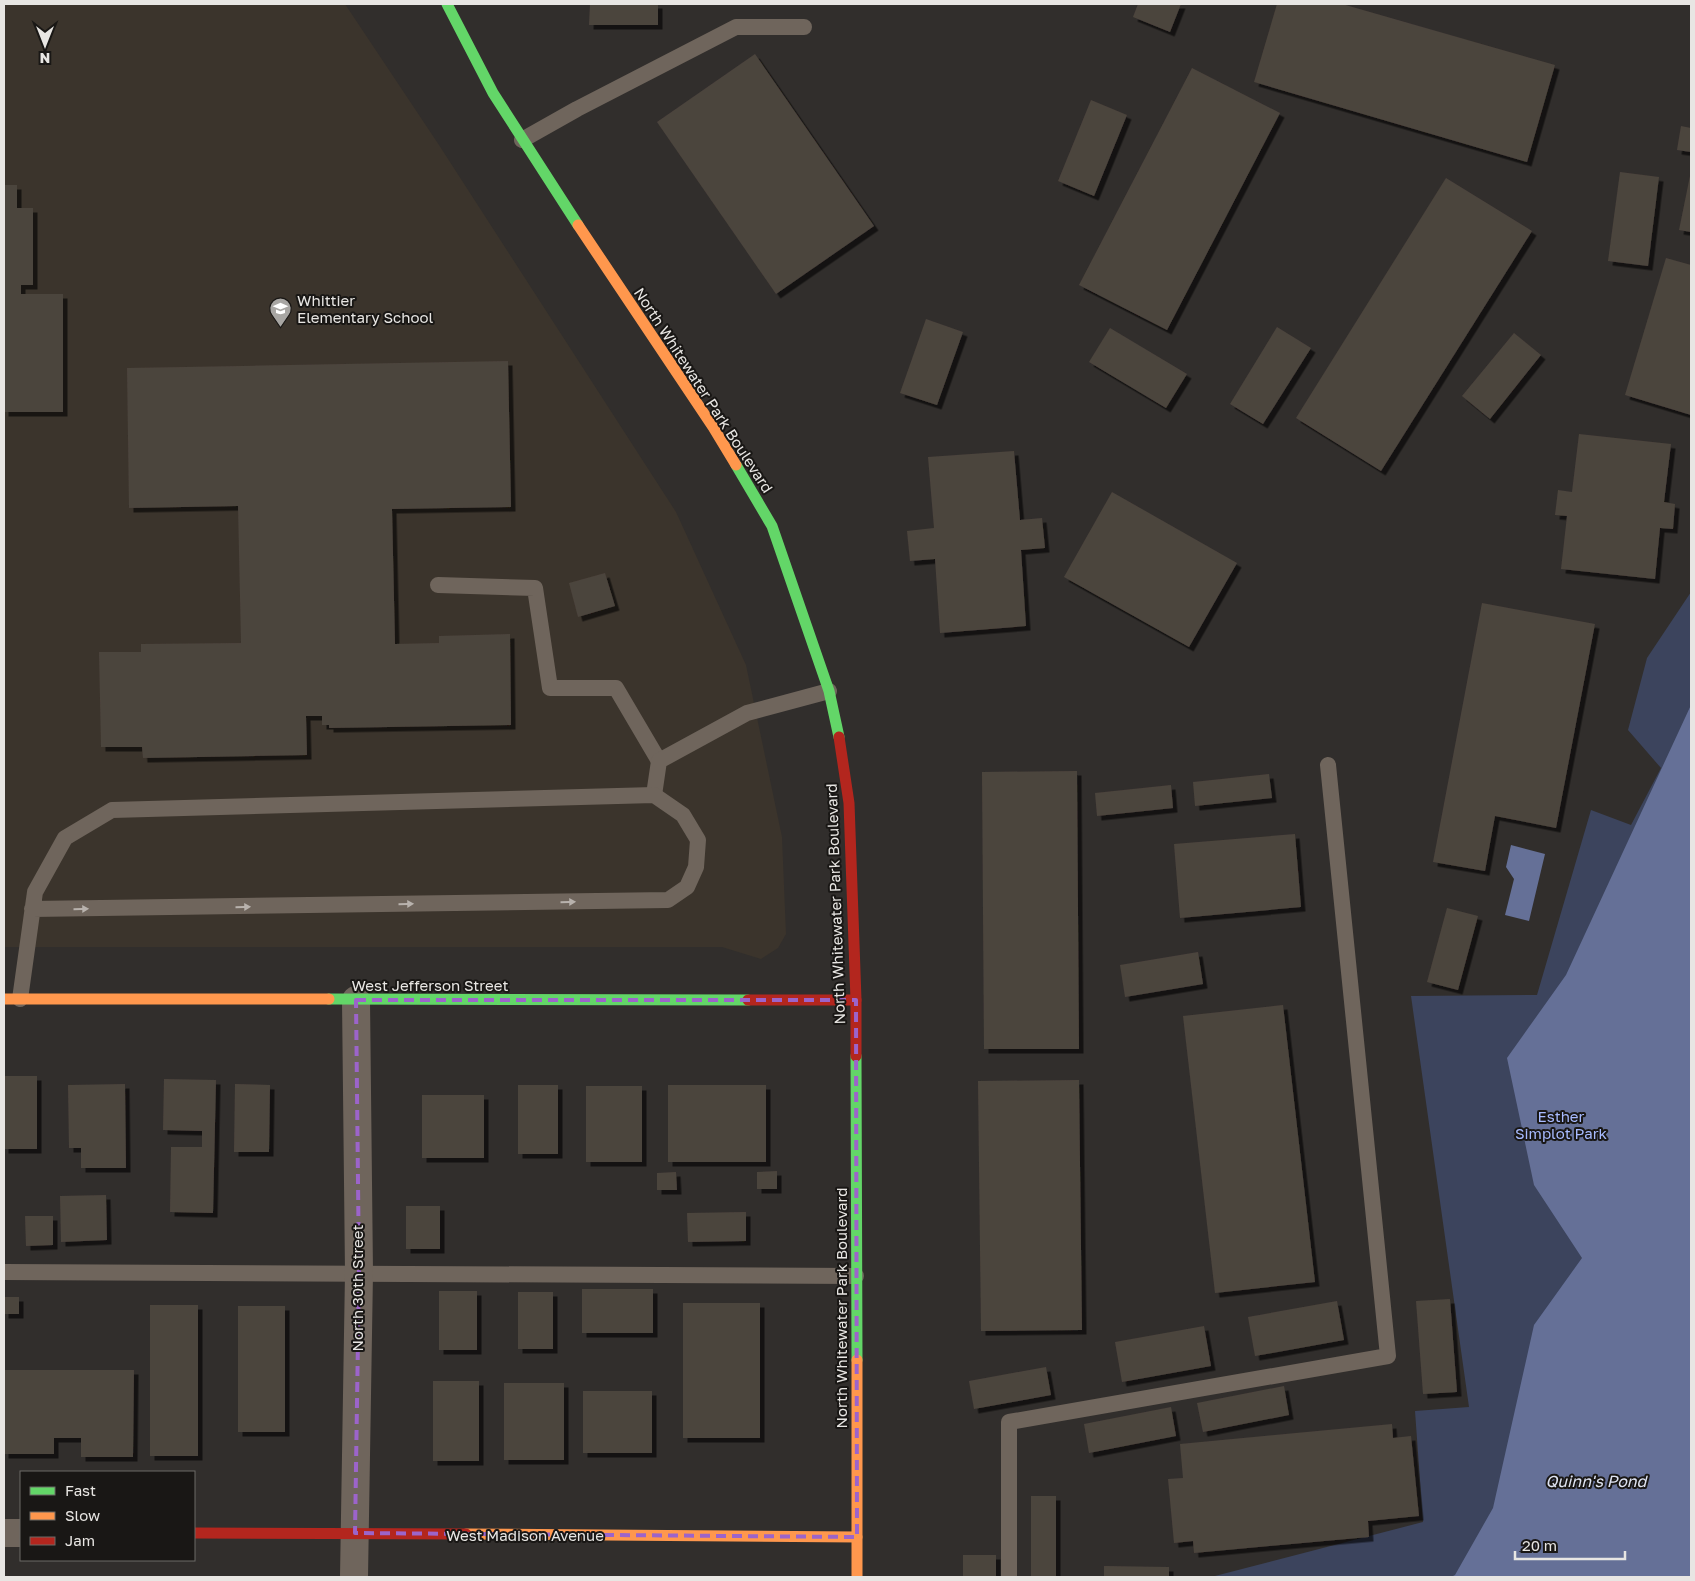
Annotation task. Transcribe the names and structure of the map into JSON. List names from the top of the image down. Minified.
{"streets":{"street":["North Whitewater Park Boulevard","West Jefferson Street","North 30th Street","West Madison Avenue"]},"crossings":[["North Whitewater Park Boulevard","West Jefferson Street"],["North Whitewater Park Boulevard","West Madison Avenue"],["West Jefferson Street","North 30th Street"],["North 30th Street","West Madison Avenue"]],"water":["Quinn's Pond"],"parks":["Esther Simplot Park"],"places":{"school or university":["Whittier Elementary School"]},"legend":["Fast","Slow","Jam"],"scale_bar":"20 m","north":"bottom"}
